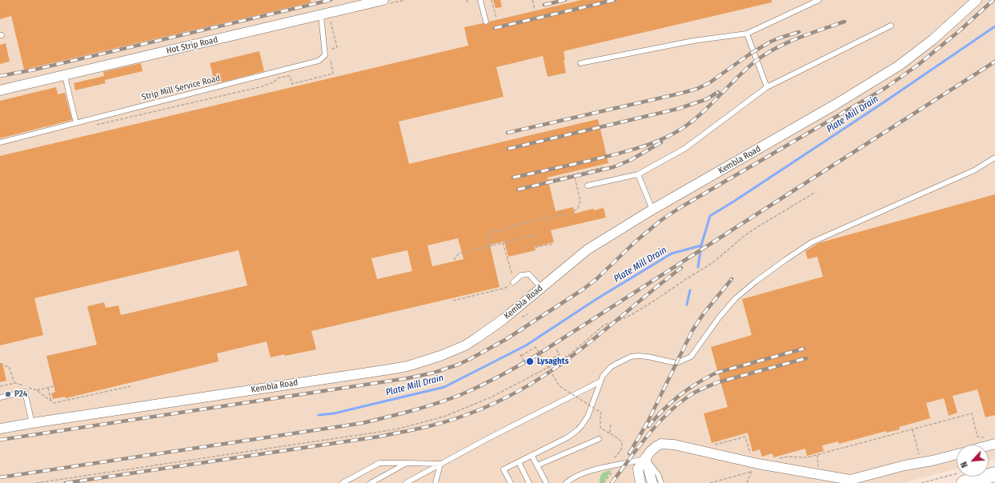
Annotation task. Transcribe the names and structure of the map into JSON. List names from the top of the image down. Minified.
{"streets":{"street":["Hot Strip Road","Kembla Road"],"lane":["Strip Mill Service Road"]},"crossings":[["Hot Strip Road","Strip Mill Service Road"]],"water":["Plate Mill Drain"],"places":["Lysaghts","P24"],"north":"bottom left"}
